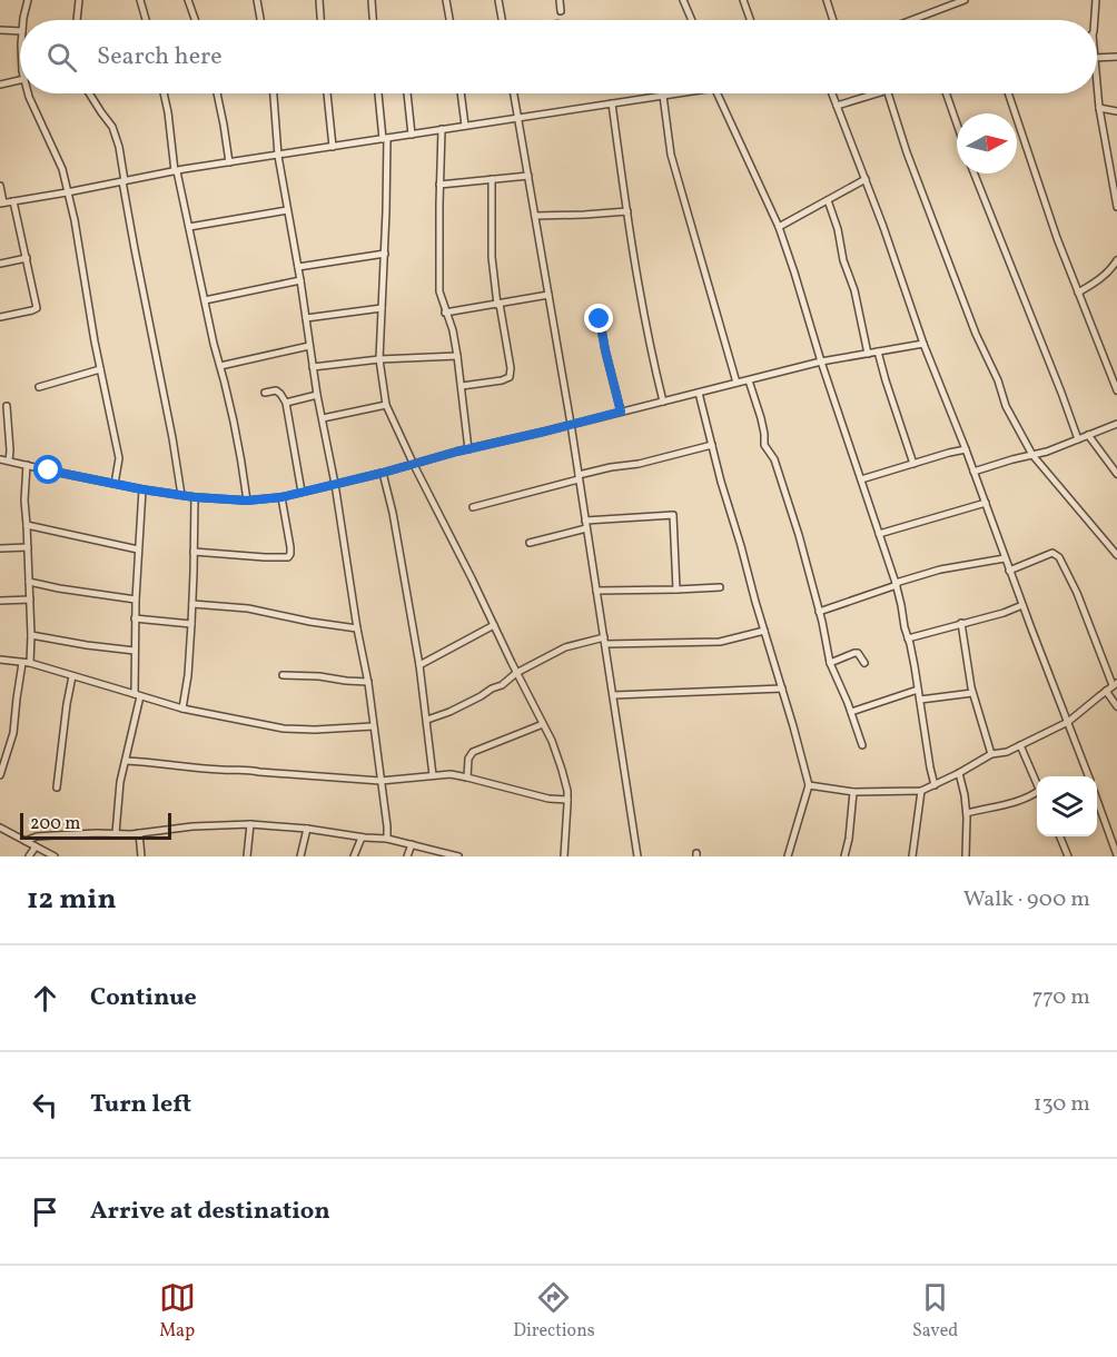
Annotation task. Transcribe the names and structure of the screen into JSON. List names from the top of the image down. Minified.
{"scale_bar":"200 m","north":"right","page":{"search":"Search here","scale":"200 m","heading":["12 min","Walk · 900 m"],"list":[["Continue","770 m"],["Turn left","130 m"],"Arrive at destination"],"nav":["Map","Directions","Saved"]}}
